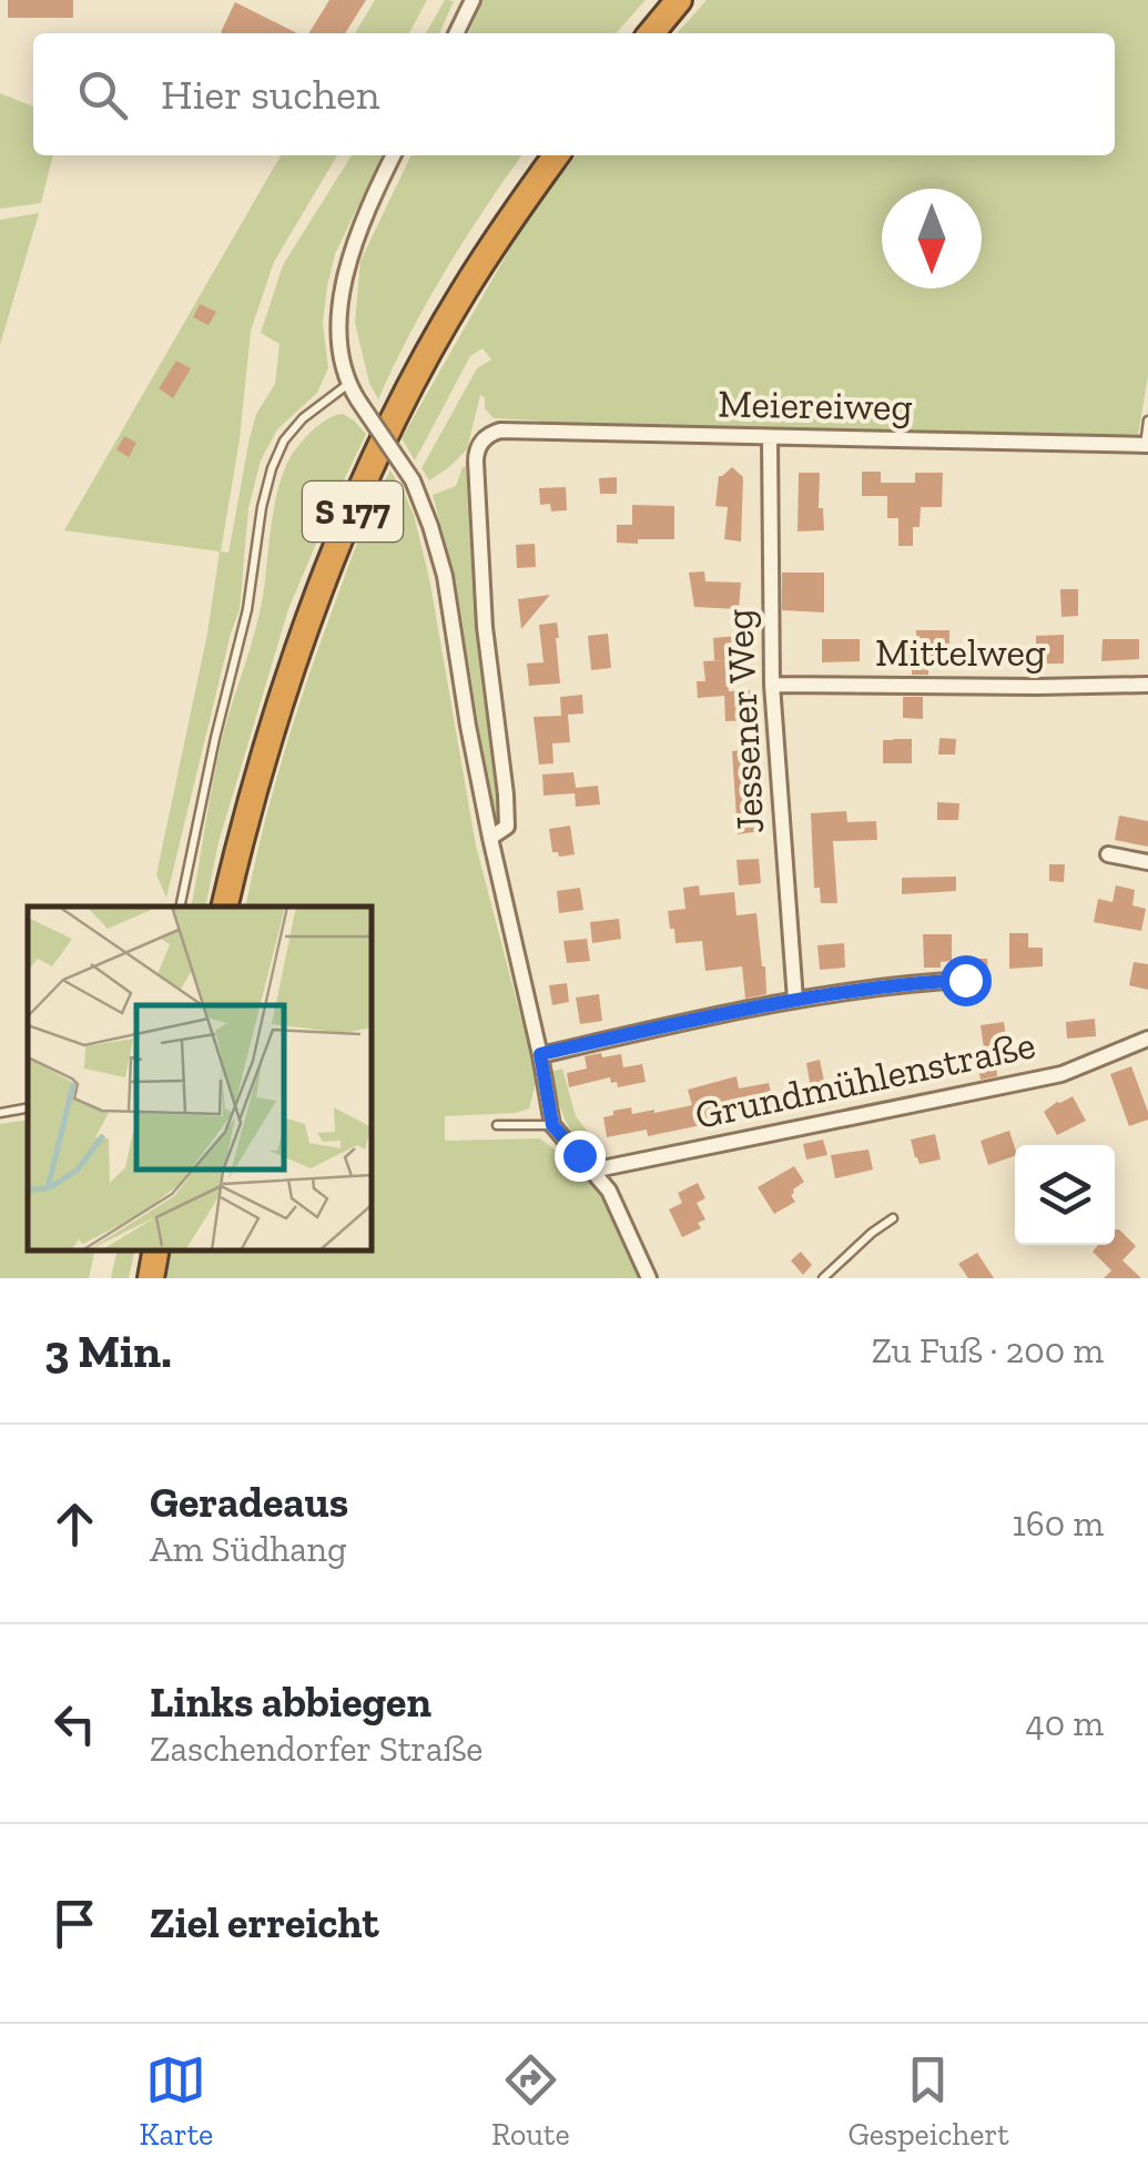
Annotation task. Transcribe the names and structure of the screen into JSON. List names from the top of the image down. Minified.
{"streets":{"highway":["S 177"],"street":["Meiereiweg","Mittelweg","Jessener Weg","Grundmühlenstraße"]},"crossings":[["Meiereiweg","Jessener Weg"],["Mittelweg","Jessener Weg"]],"north":"bottom","page":{"search":"Hier suchen","heading":["3 Min.","Zu Fuß · 200 m"],"list":[["Geradeaus","Am Südhang","160 m"],["Links abbiegen","Zaschendorfer Straße","40 m"],"Ziel erreicht"],"nav":["Karte","Route","Gespeichert"]}}
